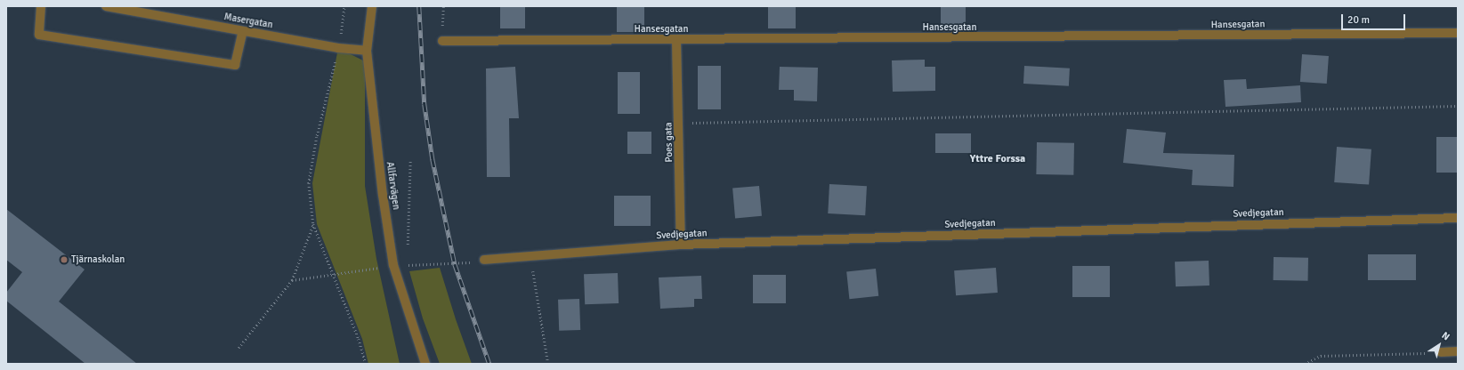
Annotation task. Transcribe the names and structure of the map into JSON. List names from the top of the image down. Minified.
{"streets":{"street":["Masergatan","Hansesgatan","Poes gata","Allfarvägen","Svedjegatan"]},"crossings":[["Masergatan","Allfarvägen"],["Hansesgatan","Poes gata"],["Poes gata","Svedjegatan"]],"districts":["Yttre Forssa"],"places":["Tjärnaskolan"],"scale_bar":"20 m","north":"top right"}
